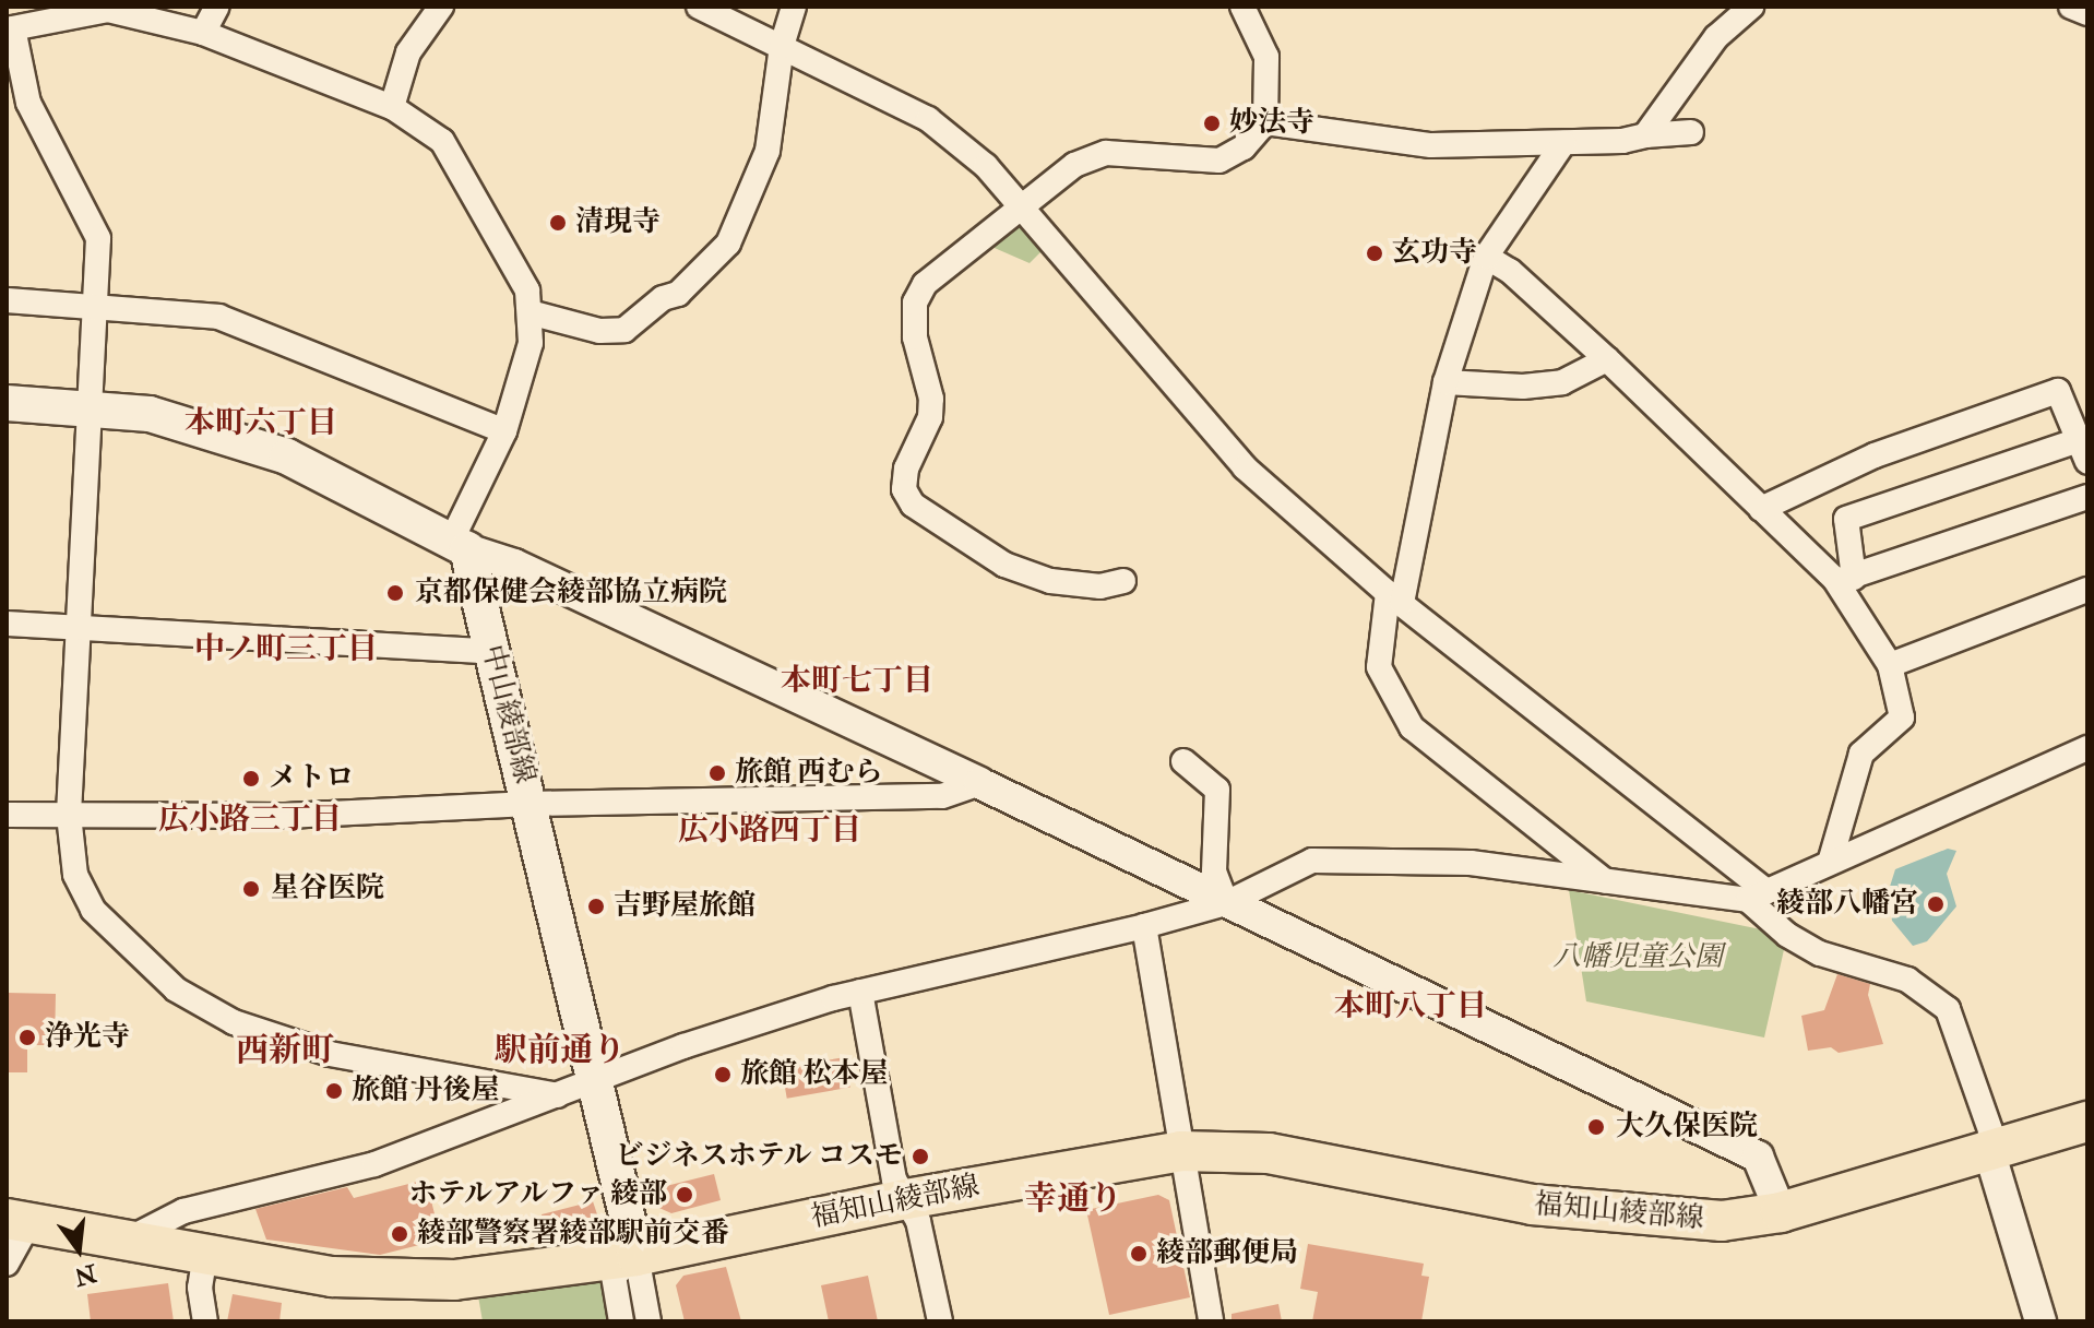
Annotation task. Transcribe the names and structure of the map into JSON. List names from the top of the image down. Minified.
{"streets":{"main road":["中山綾部線","福知山綾部線"]},"crossings":[["中山綾部線","福知山綾部線"]],"districts":["本町六丁目","中ノ町三丁目","本町七丁目","広小路三丁目","広小路四丁目","本町八丁目","西新町","駅前通り","幸通り"],"parks":["八幡児童公園"],"places":["妙法寺","清現寺","玄功寺","京都保健会綾部協立病院","旅館 西むら","メトロ","星谷医院","綾部八幡宮","吉野屋旅館","浄光寺","旅館 松本屋","旅館 丹後屋","大久保医院","ビジネスホテル コスモ","ホテルアルファ 綾部","綾部警察署綾部駅前交番","綾部郵便局"],"north":"bottom"}
